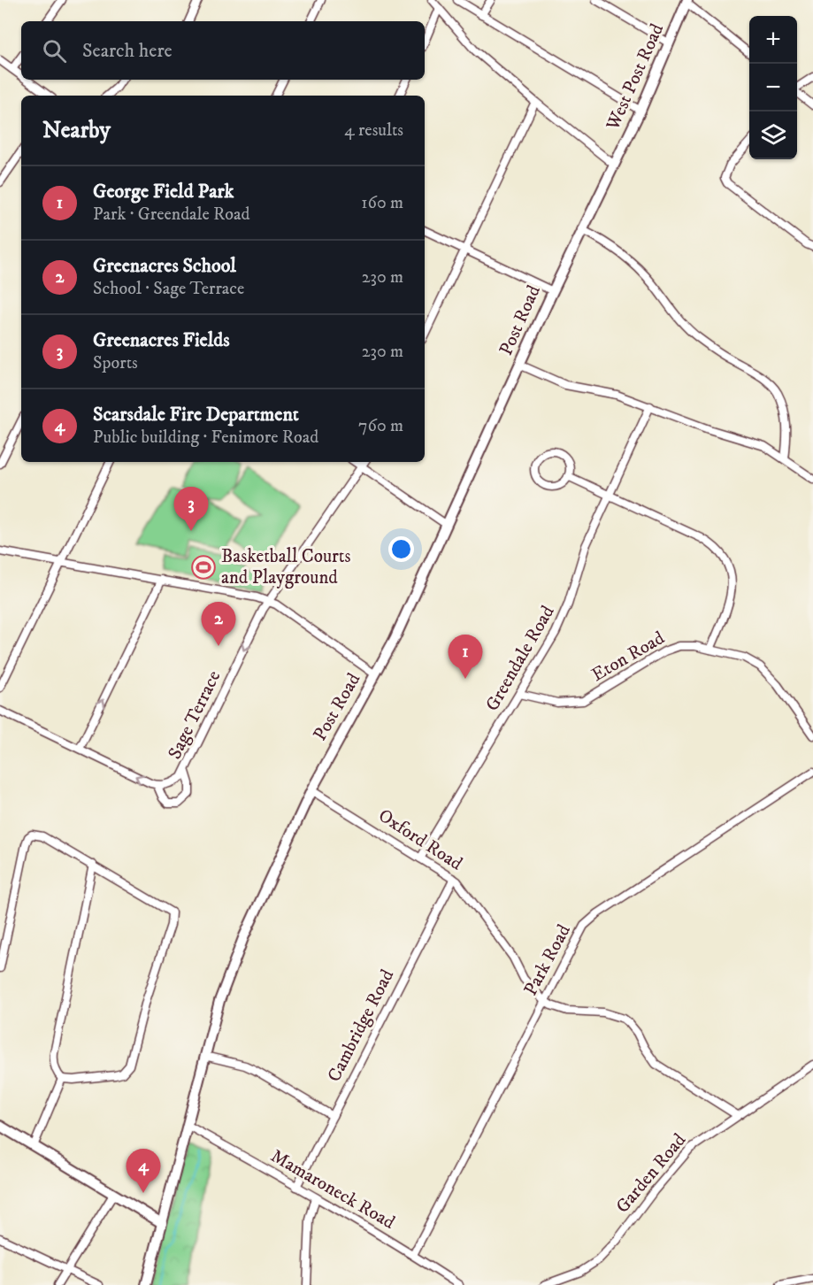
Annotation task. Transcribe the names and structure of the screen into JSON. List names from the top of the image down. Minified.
{"streets":{"main road":["West Post Road","Post Road"],"street":["Eton Road","Greendale Road","Sage Terrace","Oxford Road","Park Road","Cambridge Road","Garden Road","Mamaroneck Road"]},"crossings":[["West Post Road","Post Road"],["Post Road","Oxford Road"],["Post Road","Mamaroneck Road"],["Eton Road","Greendale Road"],["Greendale Road","Oxford Road"],["Oxford Road","Park Road"],["Oxford Road","Cambridge Road"],["Oxford Road","Garden Road"],["Park Road","Mamaroneck Road"],["Cambridge Road","Mamaroneck Road"]],"one_way":["Sage Terrace"],"places":{"sports":["Basketball Courts and Playground"]},"page":{"map_buttons":["+","−"],"search":"Search here","heading":["Nearby","4 results"],"list":[{"mark":"1","name":"George Field Park","note":"Park · Greendale Road","value":"160 m"},{"mark":"2","name":"Greenacres School","note":"School · Sage Terrace","value":"230 m"},{"mark":"3","name":"Greenacres Fields","note":"Sports","value":"230 m"},{"mark":"4","name":"Scarsdale Fire Department","note":"Public building · Fenimore Road","value":"760 m"}],"pins":["3","2","1","4"]}}
